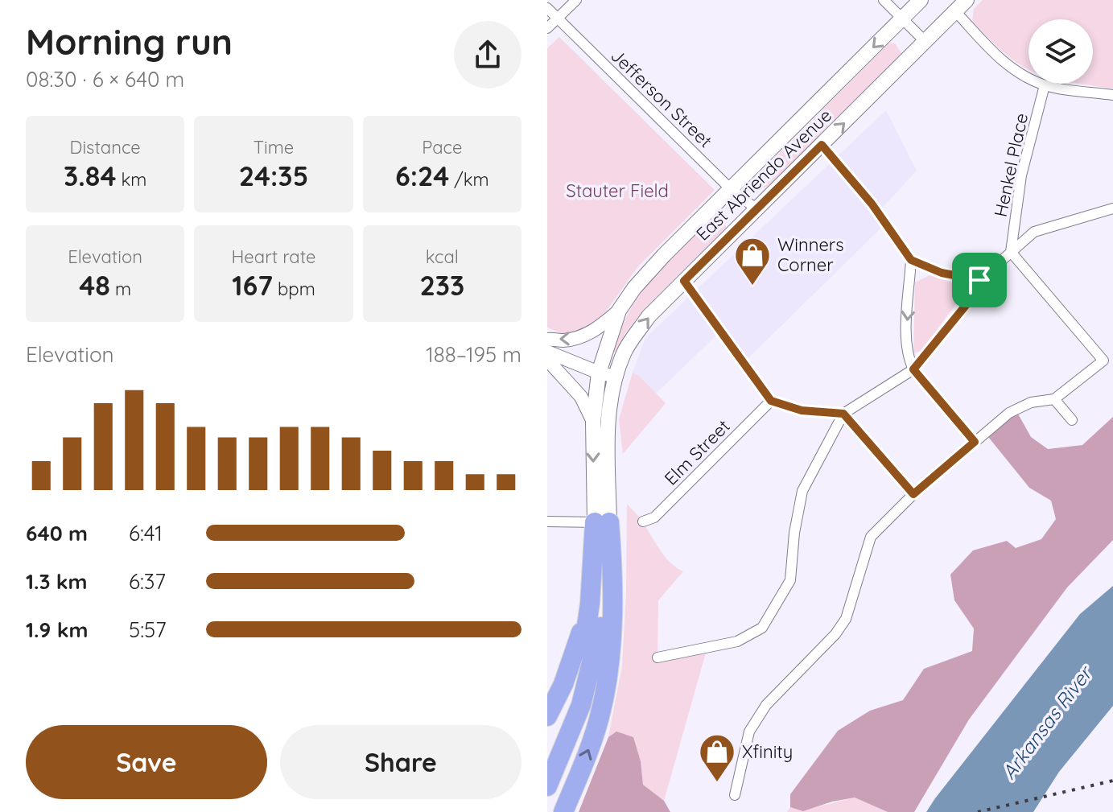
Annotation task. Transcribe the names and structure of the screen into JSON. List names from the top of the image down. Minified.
{"streets":{"main road":["East Abriendo Avenue"],"street":["Jefferson Street","Henkel Place","Elm Street"]},"crossings":[["Jefferson Street","East Abriendo Avenue"]],"water":["Arkansas River"],"parks":["Stauter Field"],"places":{"shop":["Winners Corner","Xfinity"]},"page":{"heading":["Morning run","08:30 · 6 × 640 m"],"stats":[["Distance","3.84 km"],["Time","24:35"],["Pace","6:24 /km"],["Elevation","48 m"],["Heart rate","167 bpm"],["kcal","233"]],"chart":["Elevation","188–195 m"],"list":[{"name":"640 m","note":"6:41"},{"name":"1.3 km","note":"6:37"},{"name":"1.9 km","note":"5:57"}],"buttons":["Save","Share"]}}
